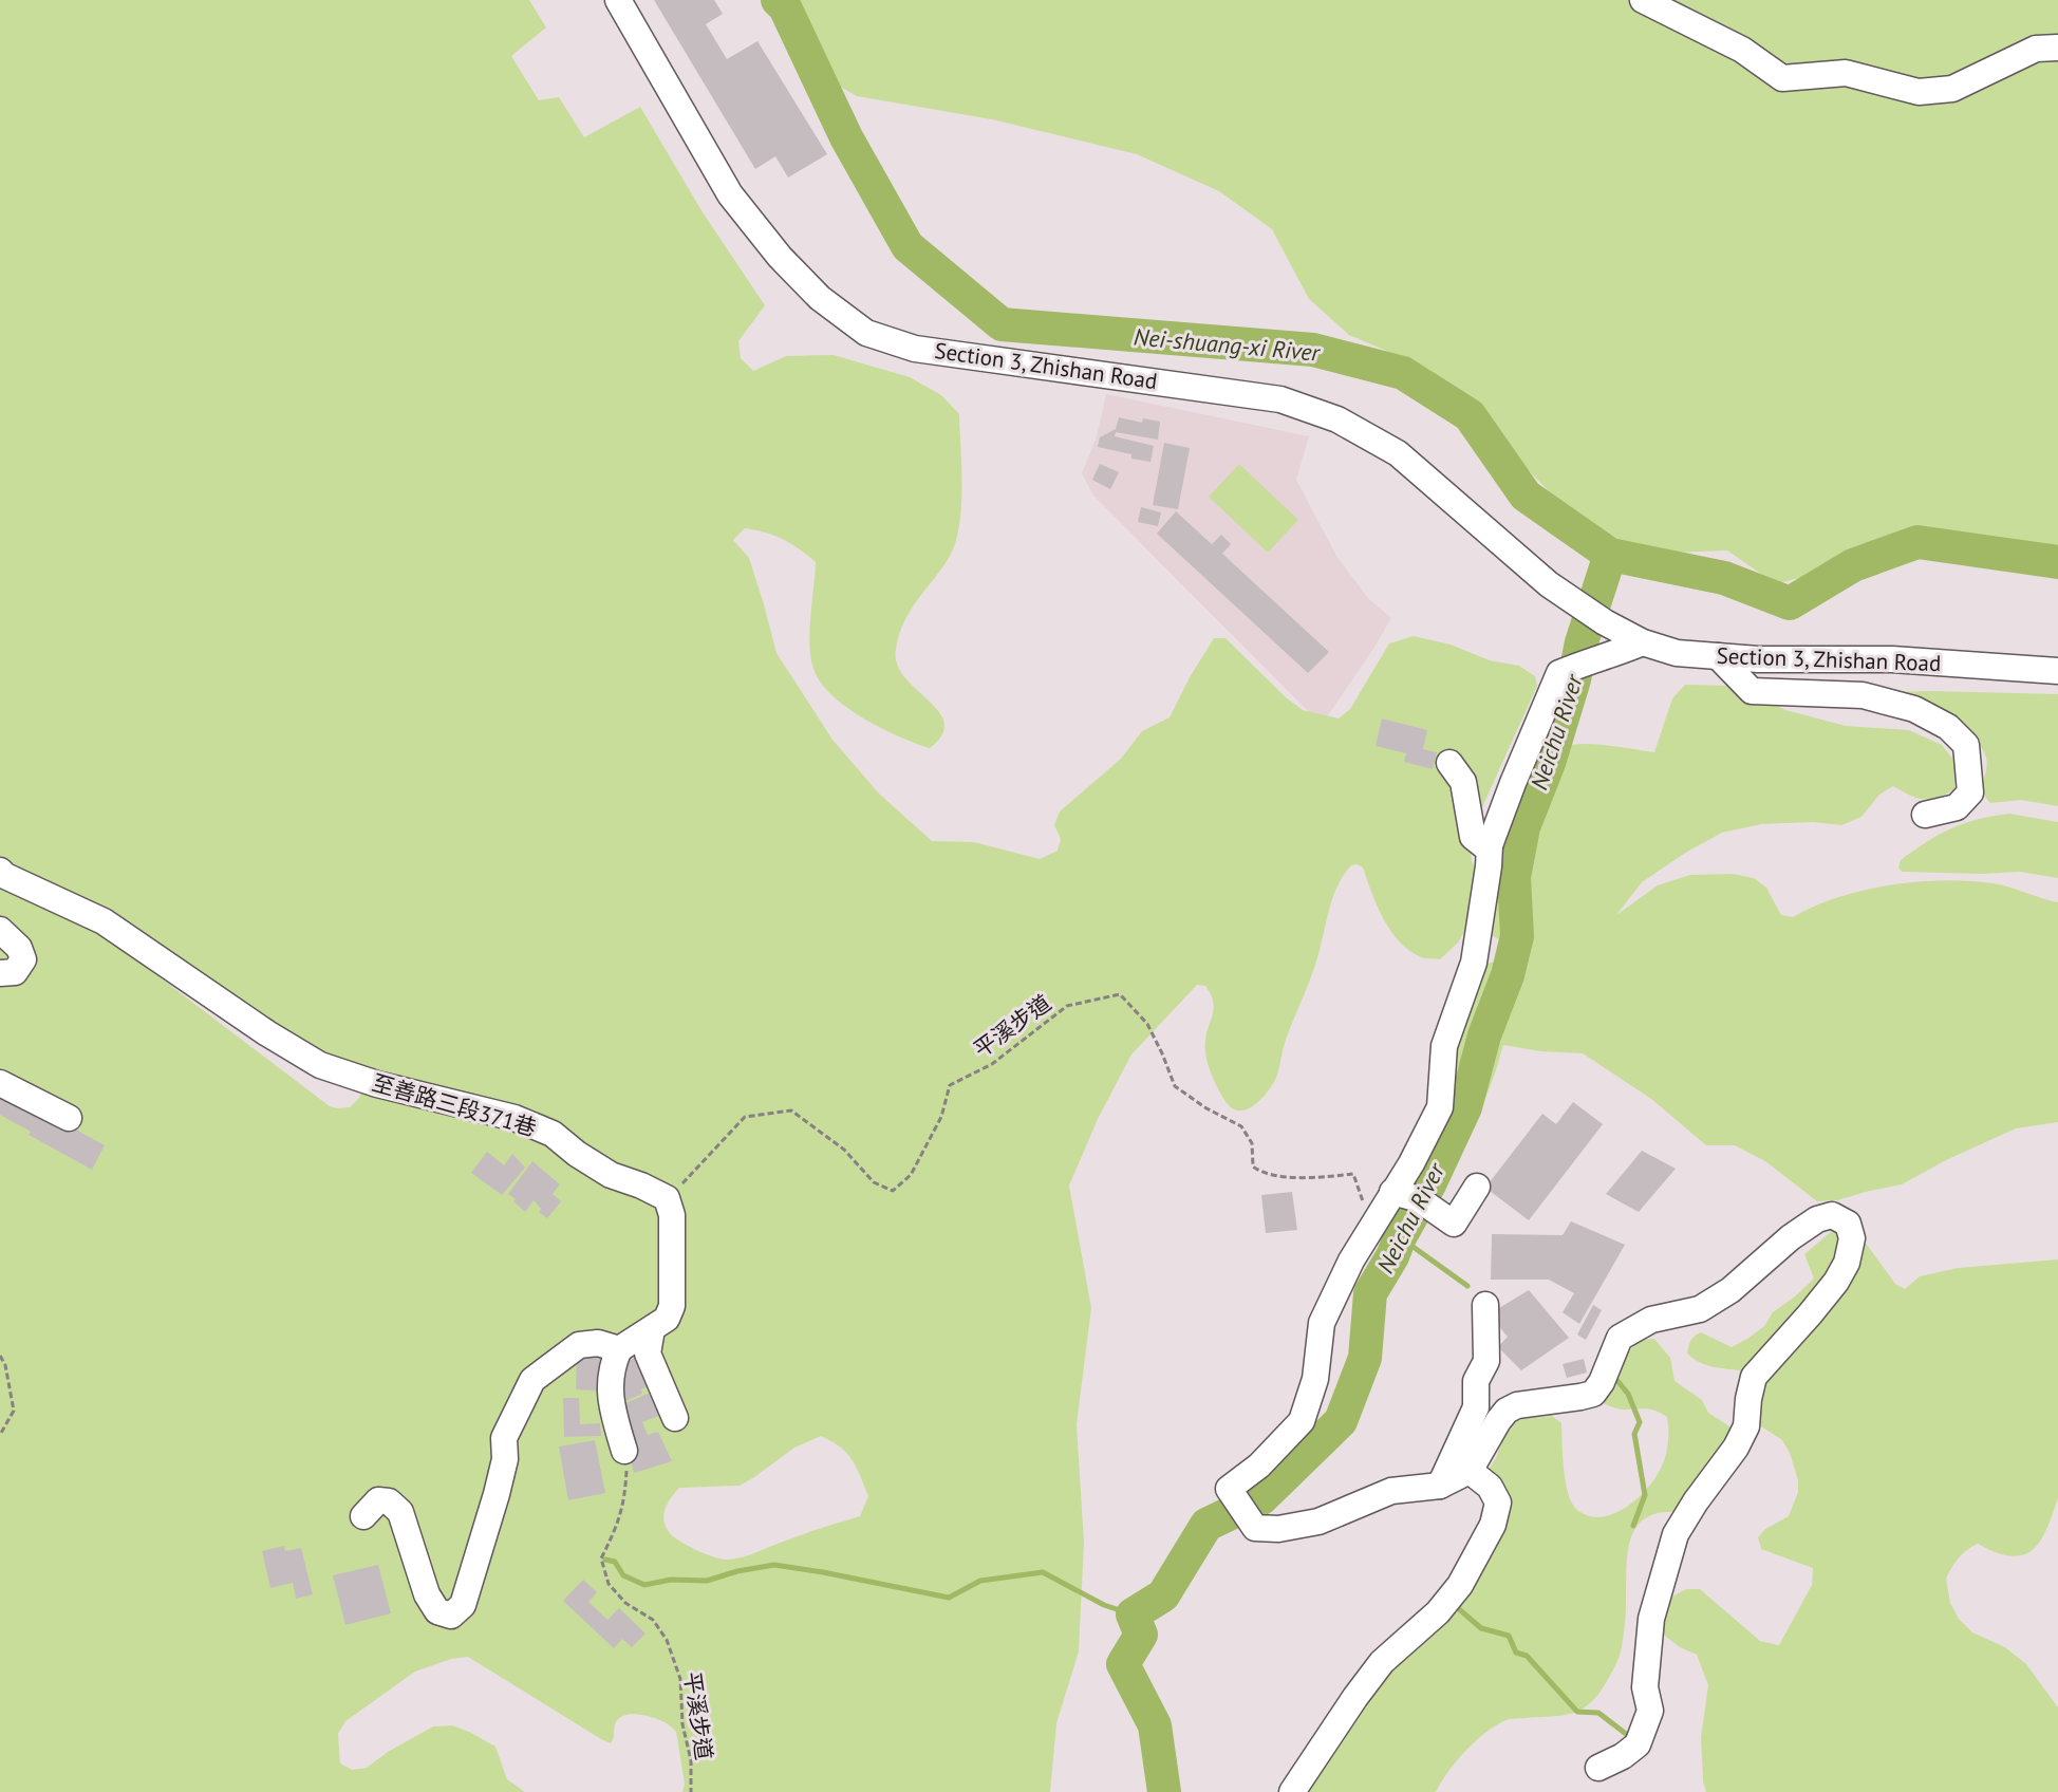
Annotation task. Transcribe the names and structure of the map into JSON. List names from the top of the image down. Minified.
{"streets":{"street":["Section 3, Zhishan Road","至善路三段371巷"],"path":["平溪步道"]},"crossings":[["平溪步道","至善路三段371巷"]],"water":["Nei-shuang-xi River","Neichu River"]}
